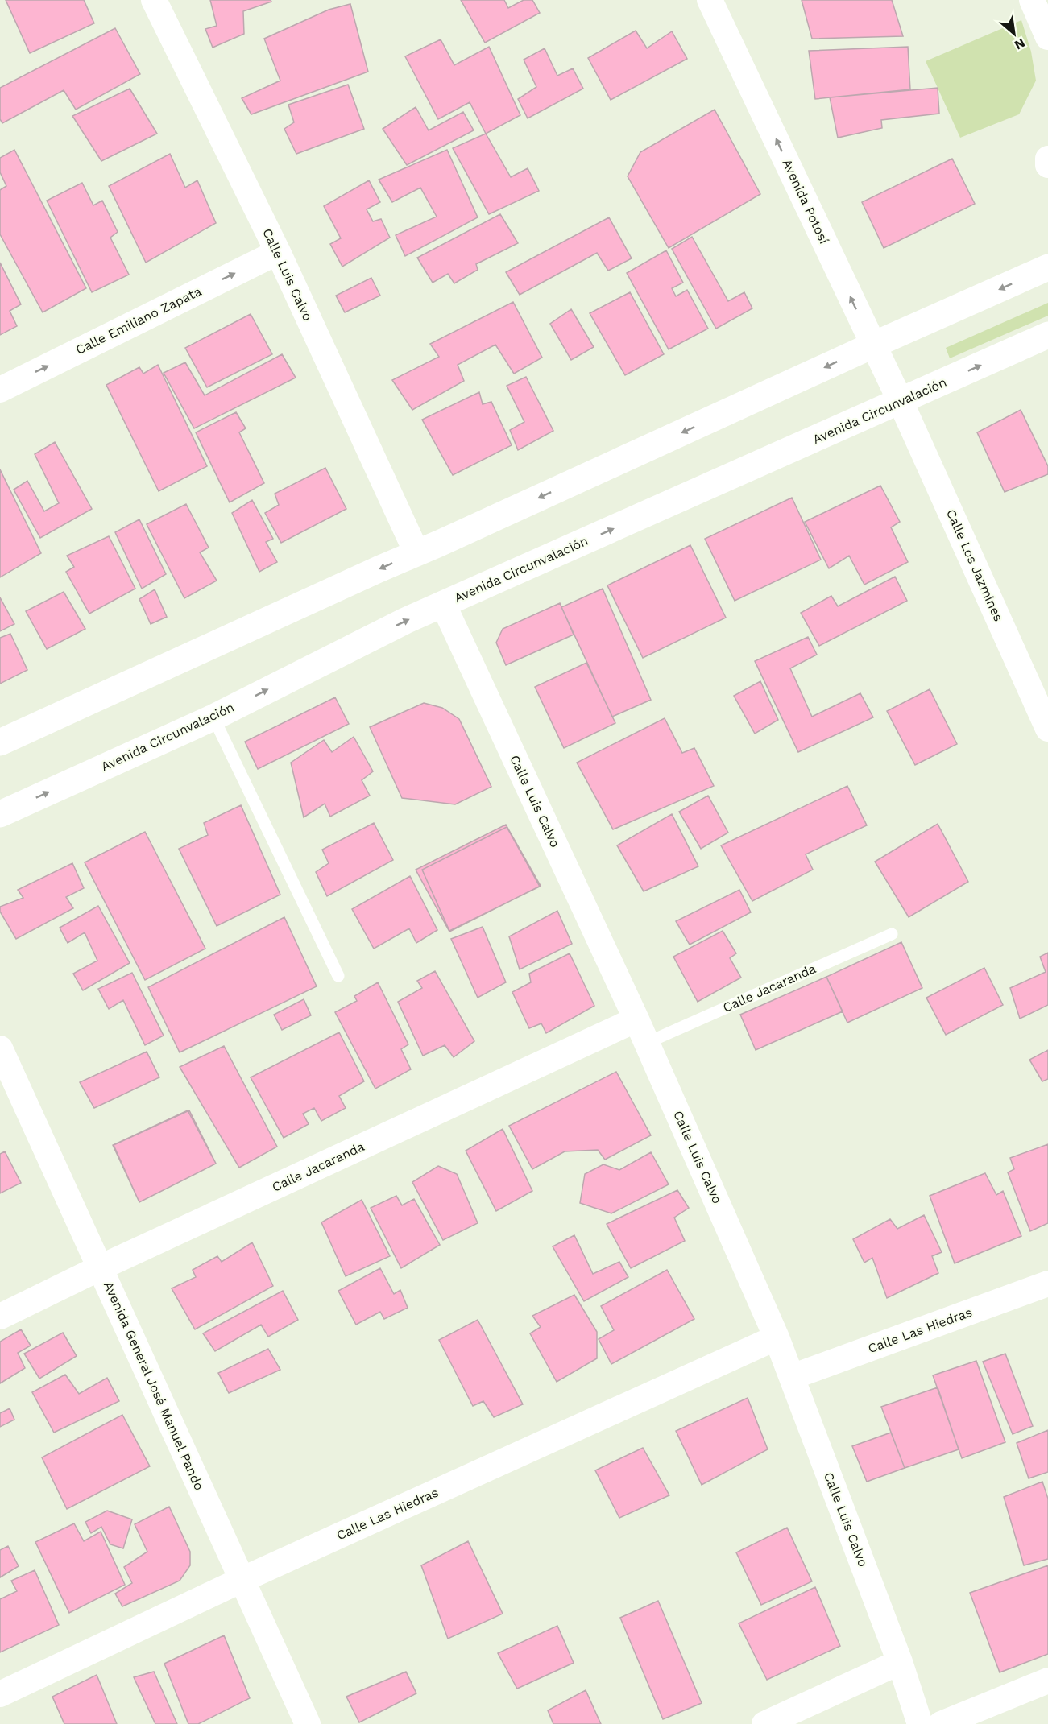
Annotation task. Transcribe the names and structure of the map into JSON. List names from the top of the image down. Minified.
{"streets":{"highway":["Avenida Circunvalación"],"street":["Avenida Potosí","Calle Luis Calvo","Calle Emiliano Zapata","Calle Los Jazmines","Calle Jacaranda","Calle Las Hiedras","Avenida General José Manuel Pando"]},"crossings":[["Avenida Potosí","Avenida Circunvalación"],["Avenida Potosí","Calle Los Jazmines"],["Calle Luis Calvo","Calle Emiliano Zapata"],["Calle Luis Calvo","Avenida Circunvalación"],["Calle Luis Calvo","Calle Jacaranda"],["Calle Luis Calvo","Calle Las Hiedras"],["Avenida Circunvalación","Calle Los Jazmines"],["Calle Jacaranda","Avenida General José Manuel Pando"],["Calle Las Hiedras","Avenida General José Manuel Pando"]],"one_way":["Avenida Potosí","Calle Emiliano Zapata"],"north":"bottom right"}
